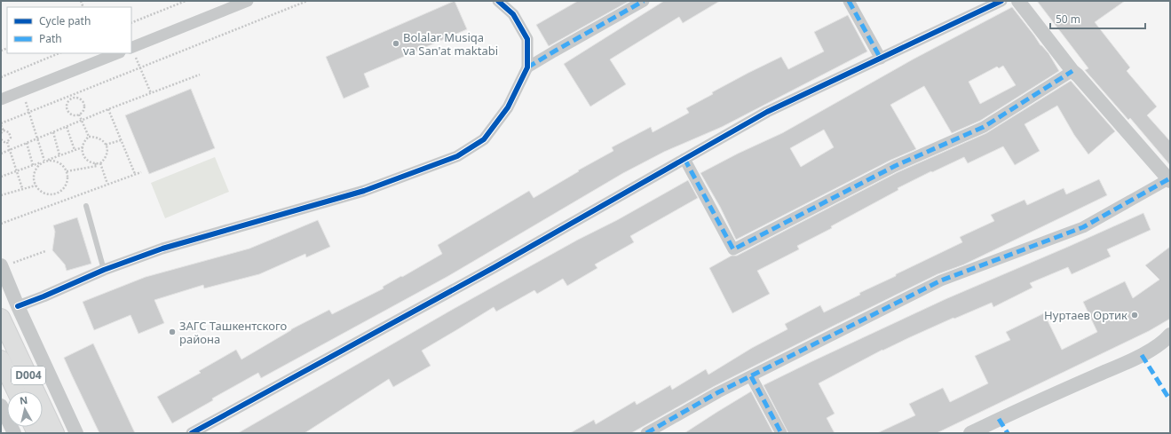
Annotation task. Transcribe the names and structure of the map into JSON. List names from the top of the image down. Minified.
{"streets":{"main road":["D004"]},"places":["Bolalar Musiqa va San'at maktabi","Нуртаев Ортик","ЗАГС Ташкентского района"],"legend":["Cycle path","Path"],"scale_bar":"50 m","north":"top"}
